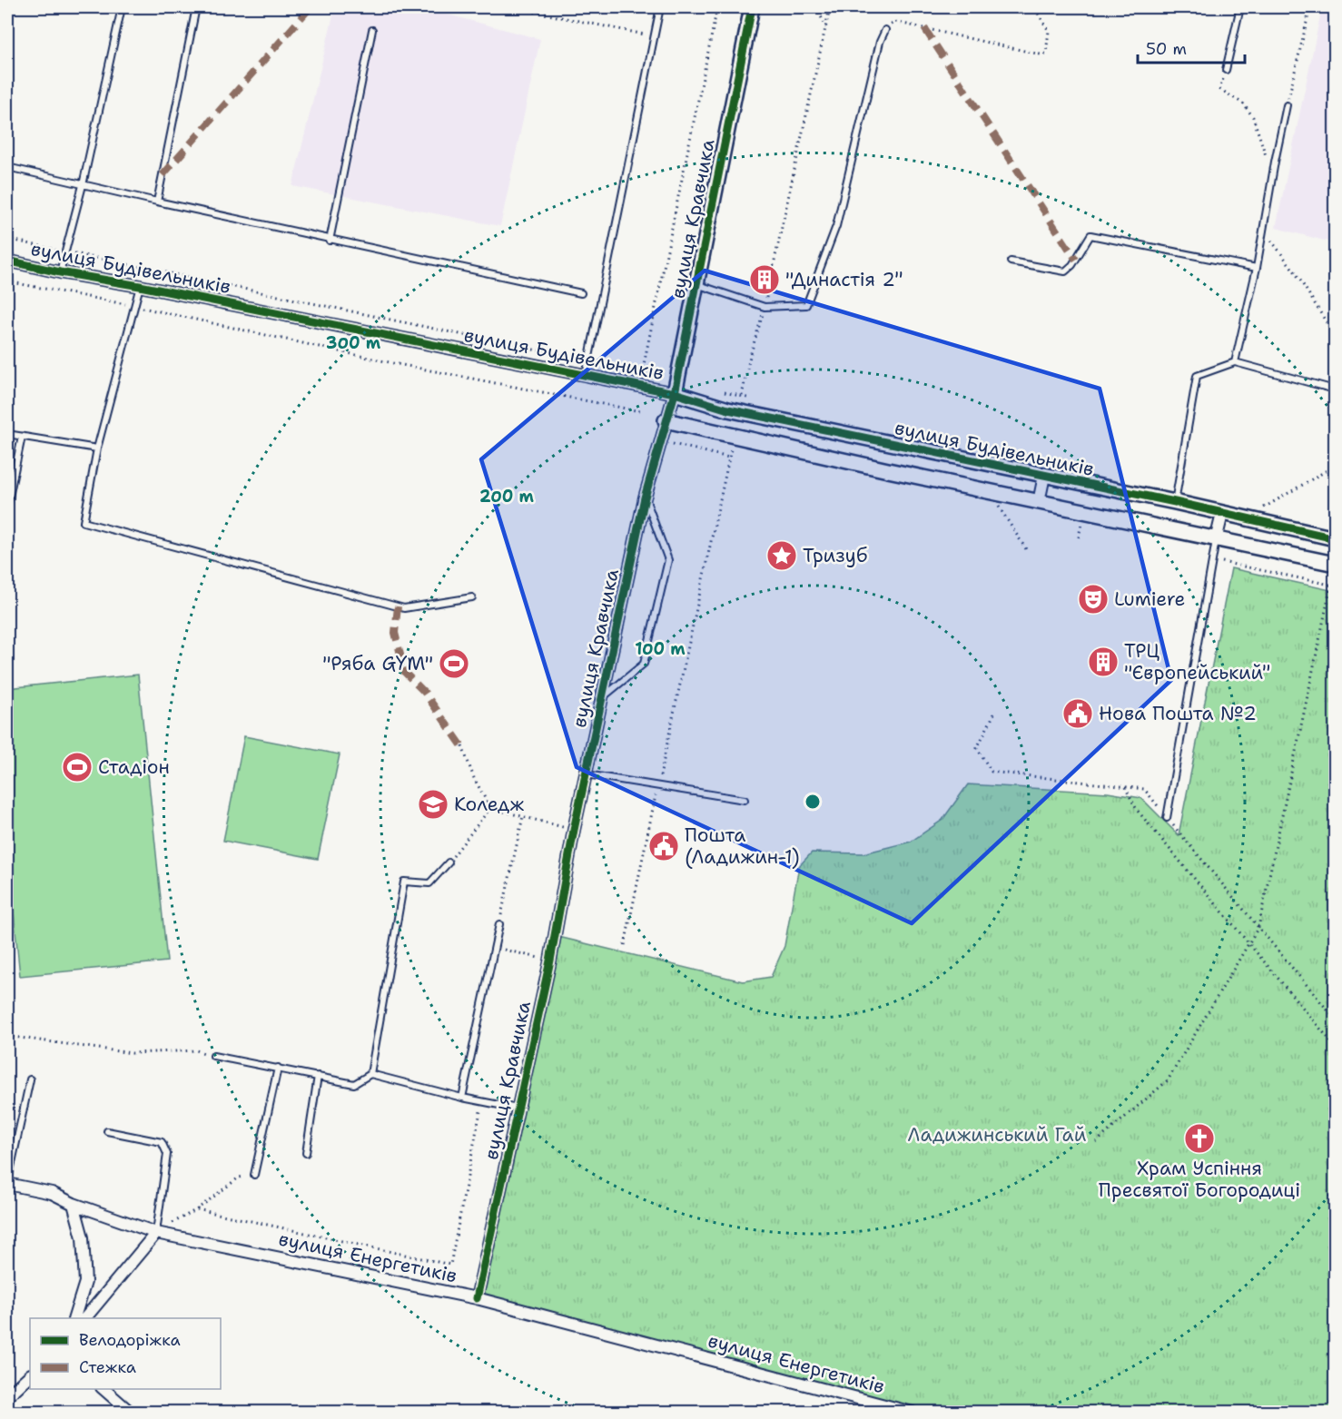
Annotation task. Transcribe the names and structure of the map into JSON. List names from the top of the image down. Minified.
{"streets":{"street":["вулиця Кравчика","вулиця Будівельників","вулиця Енергетиків"]},"crossings":[["вулиця Кравчика","вулиця Будівельників"],["вулиця Кравчика","вулиця Енергетиків"]],"parks":["Ладижинський Гай"],"places":{"building":["\"Династія 2\"","ТРЦ \"Європейський\""],"place":["Тризуб"],"theatre":["Lumiere"],"sports":["\"Ряба GYM\"","Стадіон"],"public building":["Нова Пошта №2","Пошта (Ладижин-1)"],"school or university":["Коледж"],"church":["Храм Успіння Пресвятої Богородиці"]},"legend":["Велодоріжка","Стежка"],"scale_bar":"50 m","rings":["300 m","200 m","100 m"]}
